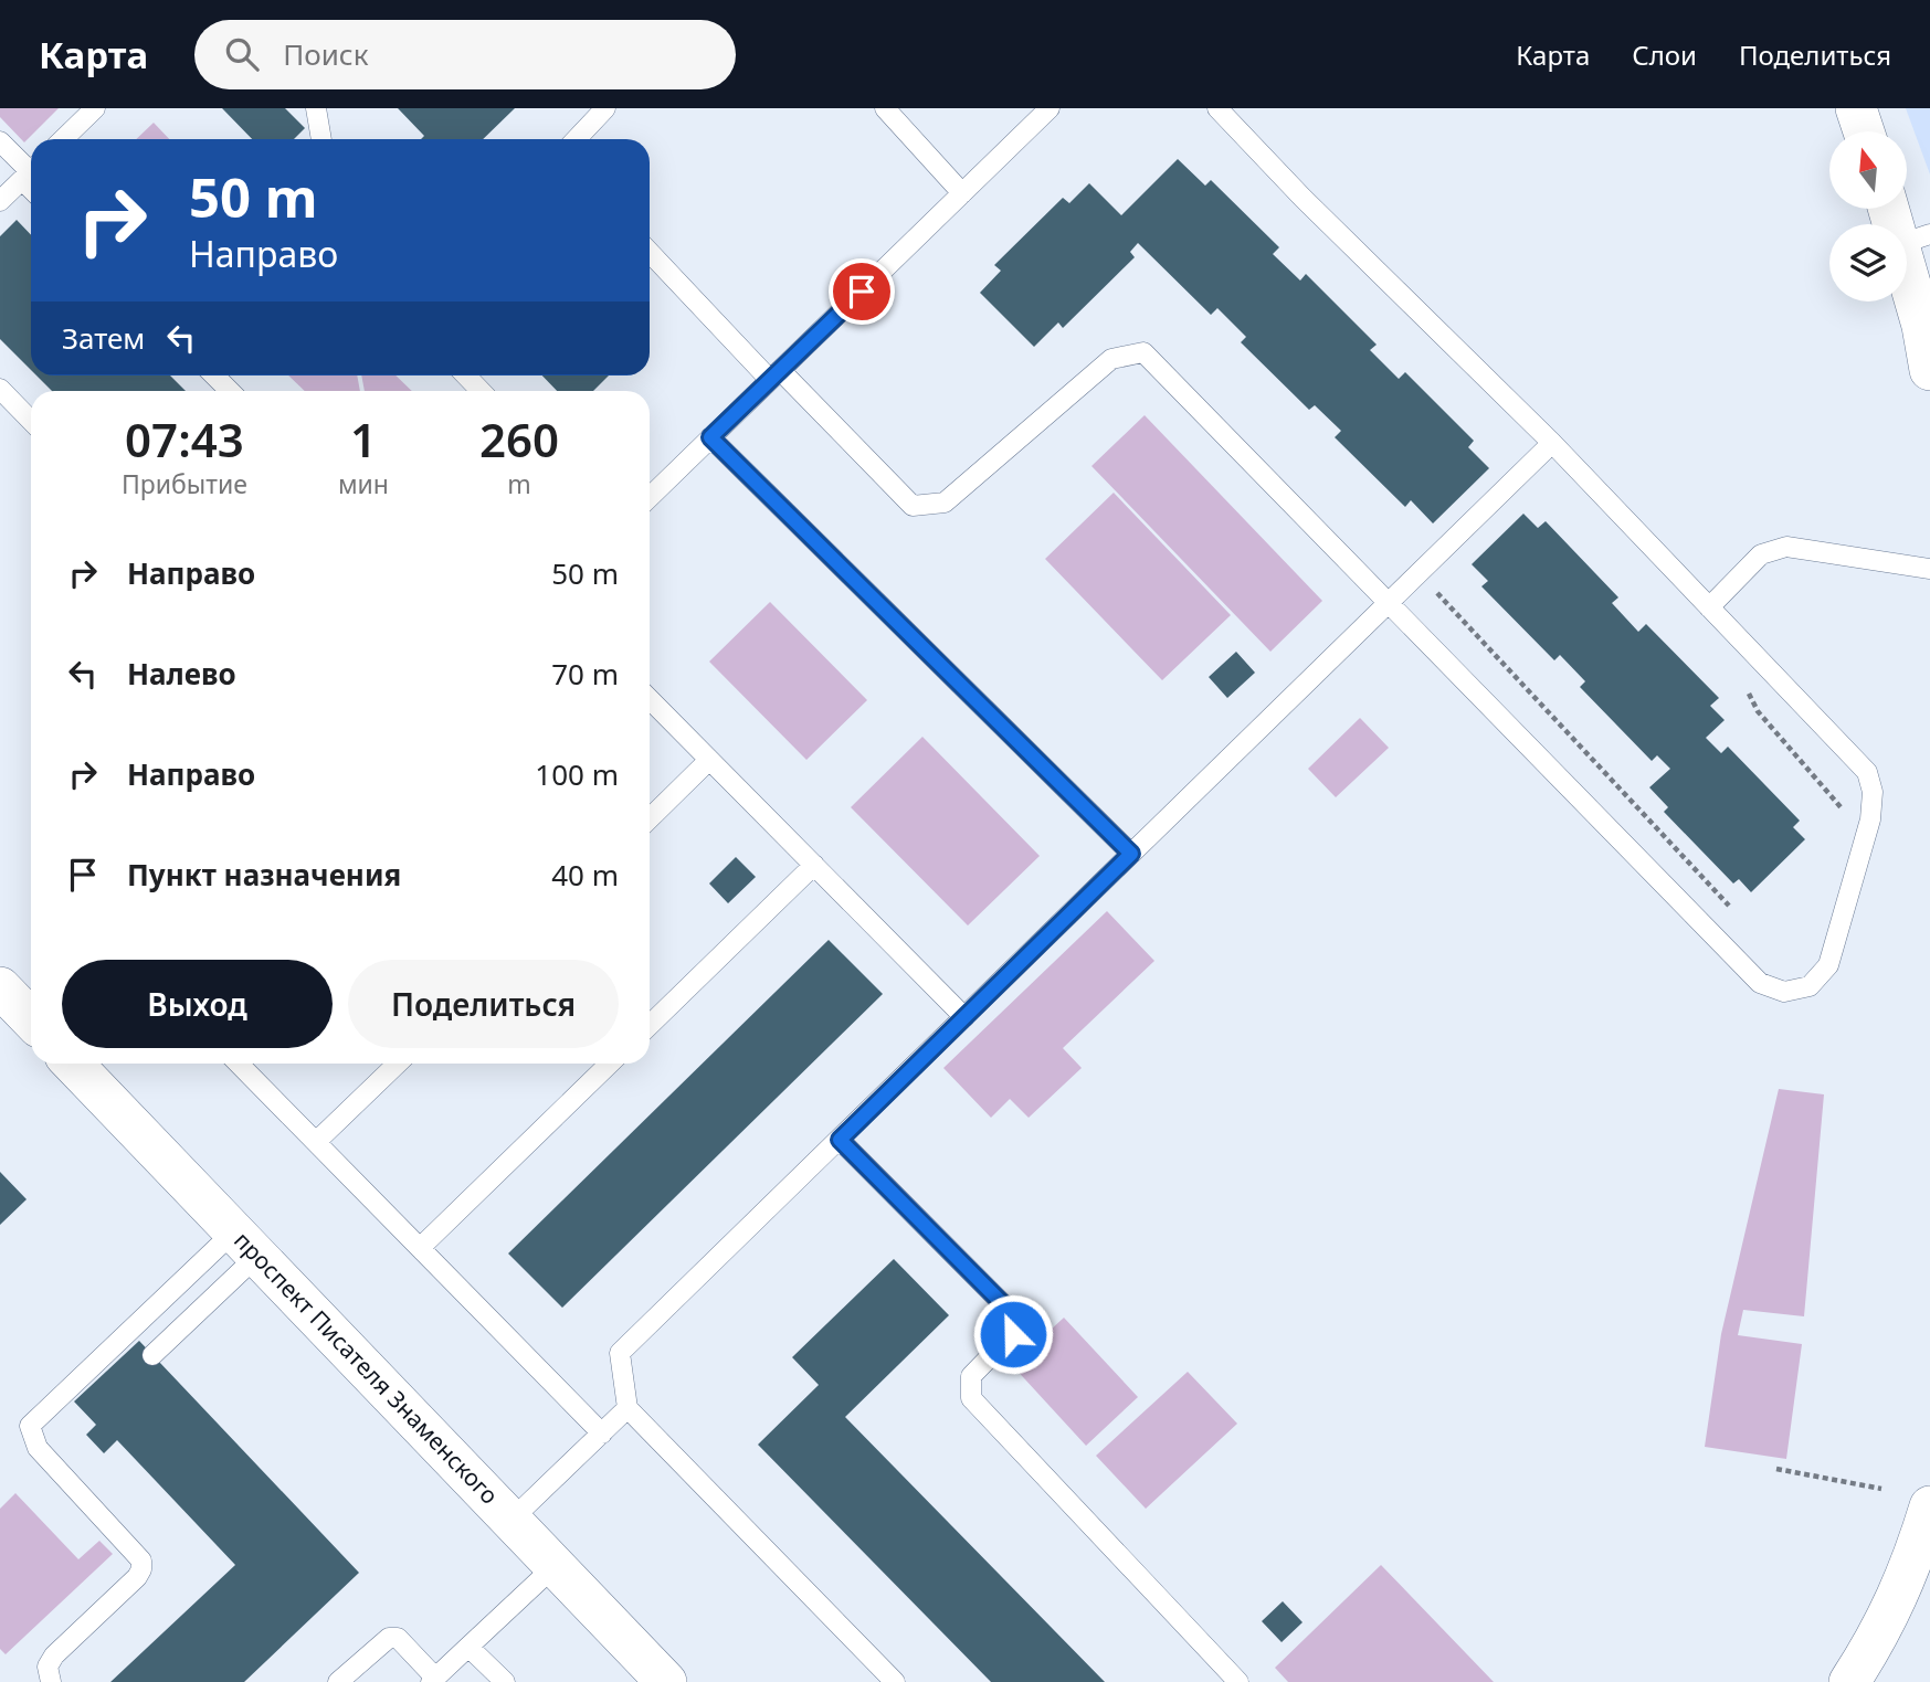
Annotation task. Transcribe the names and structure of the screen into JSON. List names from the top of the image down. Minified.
{"streets":{"street":["проспект Писателя Знаменского"]},"north":"top","page":{"header":"Карта","search":"Поиск","nav":["Карта","Слои","Поделиться"],"turn":["50 m","Направо"],"then":"Затем","eta":["07:43","Прибытие","1","мин","260","m"],"list":[{"name":"Направо","value":"50 m"},{"name":"Налево","value":"70 m"},{"name":"Направо","value":"100 m"},{"name":"Пункт назначения","value":"40 m"}],"buttons":["Выход","Поделиться"]}}
